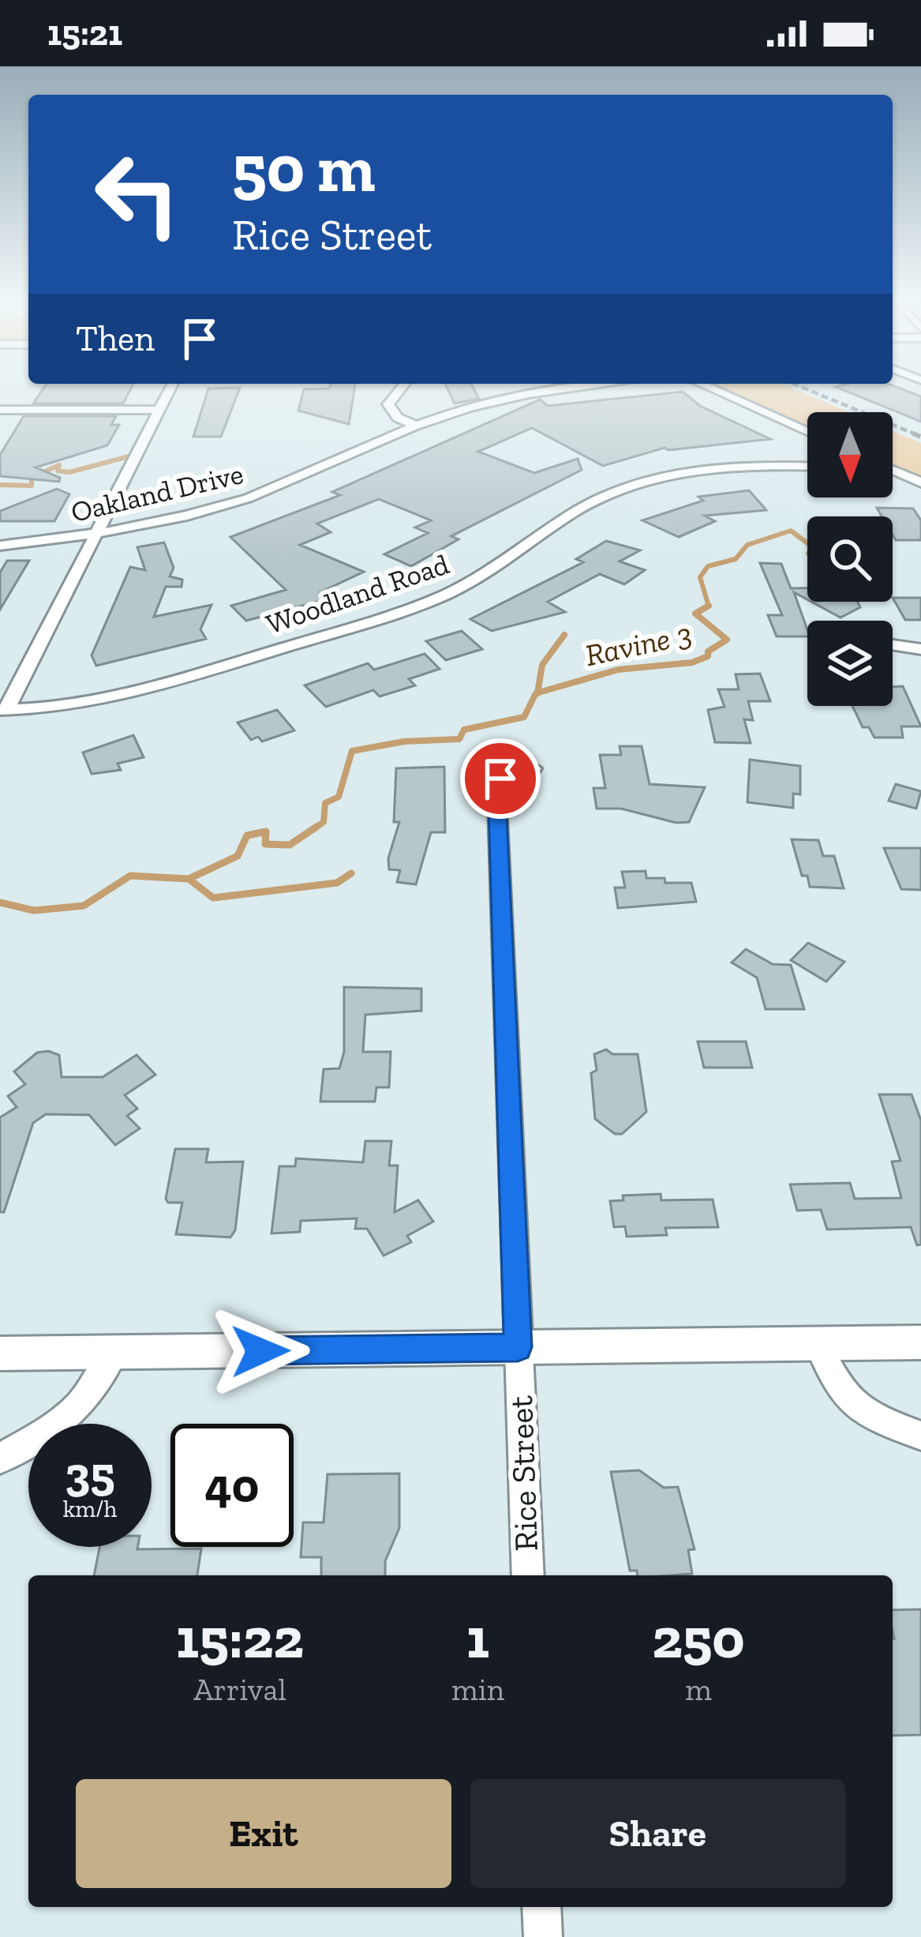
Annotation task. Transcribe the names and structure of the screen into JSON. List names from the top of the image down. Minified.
{"streets":{"street":["Oakland Drive","Woodland Road","Rice Street"]},"water":["Ravine 3"],"north":"bottom","page":{"status":"15:21","turn":["50 m","Rice Street"],"then":"Then","speed":"35 km/h","limit":"40","eta":["15:22","Arrival","1","min","250","m"],"buttons":["Exit","Share"]}}
